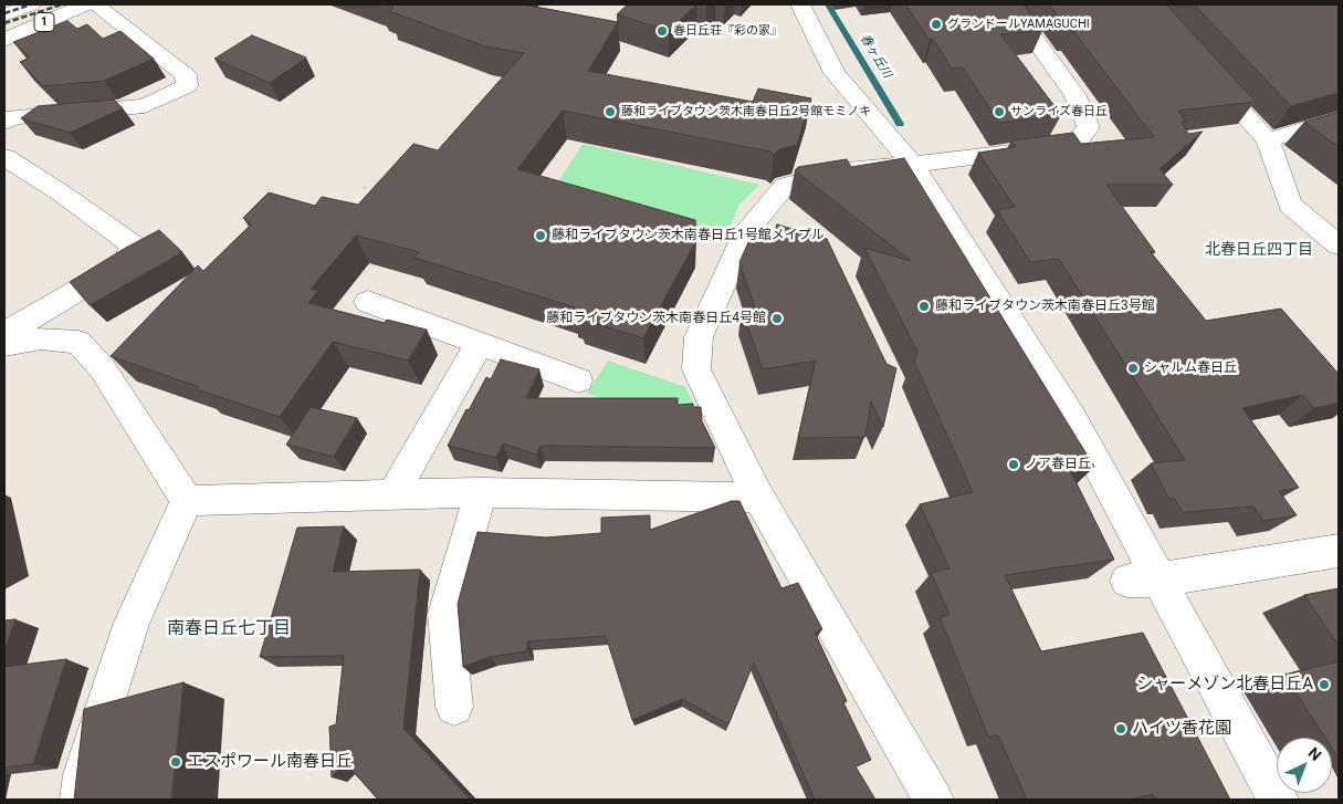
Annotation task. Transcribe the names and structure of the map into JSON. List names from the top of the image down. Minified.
{"streets":{"street":["1"]},"districts":["北春日丘四丁目","南春日丘七丁目"],"water":["春ヶ丘川"],"places":["グランドールYAMAGUCHI","春日丘荘『彩の家』","藤和ライブタウン茨木南春日丘2号館モミノキ","サンライズ春日丘","藤和ライブタウン茨木南春日丘1号館メイプル","藤和ライブタウン茨木南春日丘3号館","藤和ライブタウン茨木南春日丘4号館","シャルム春日丘","ノア春日丘","シャーメゾン北春日丘A","ハイツ香花園","エスポワール南春日丘"],"north":"top right"}
